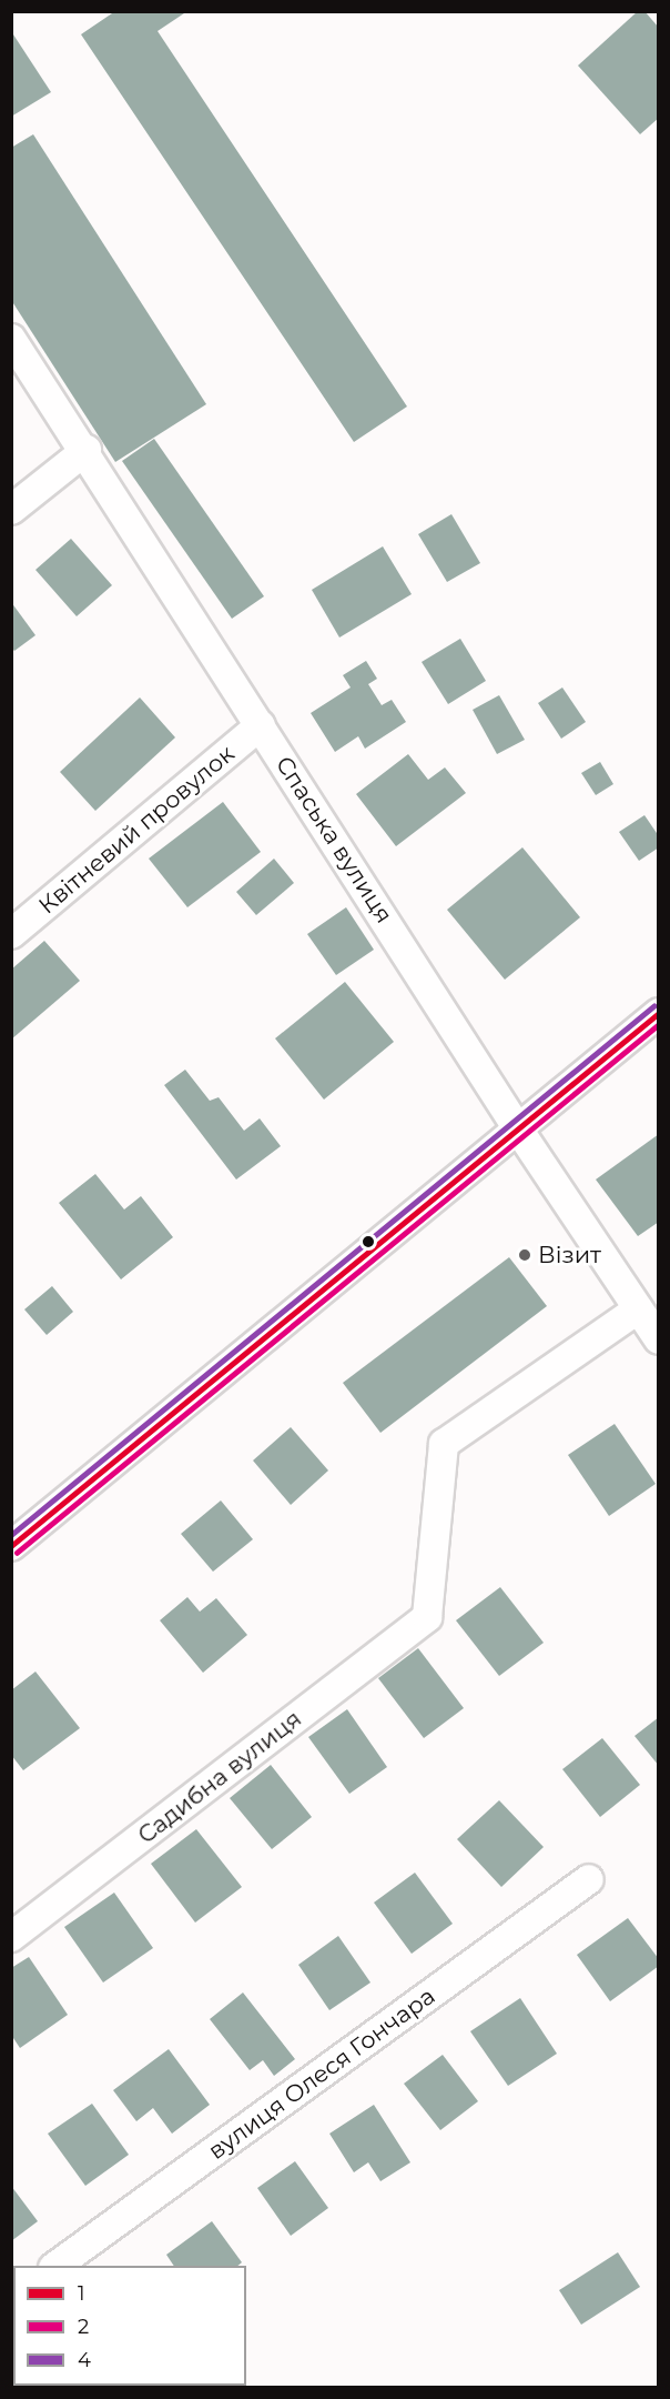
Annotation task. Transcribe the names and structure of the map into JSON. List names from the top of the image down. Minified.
{"streets":{"street":["Квітневий провулок","Спаська вулиця","Садибна вулиця","вулиця Олеся Гончара"]},"crossings":[["Квітневий провулок","Спаська вулиця"],["Спаська вулиця","Садибна вулиця"]],"places":["Візит"],"lines":["transit line 4","transit line 1","transit line 2"],"legend":["1","2","4"]}
